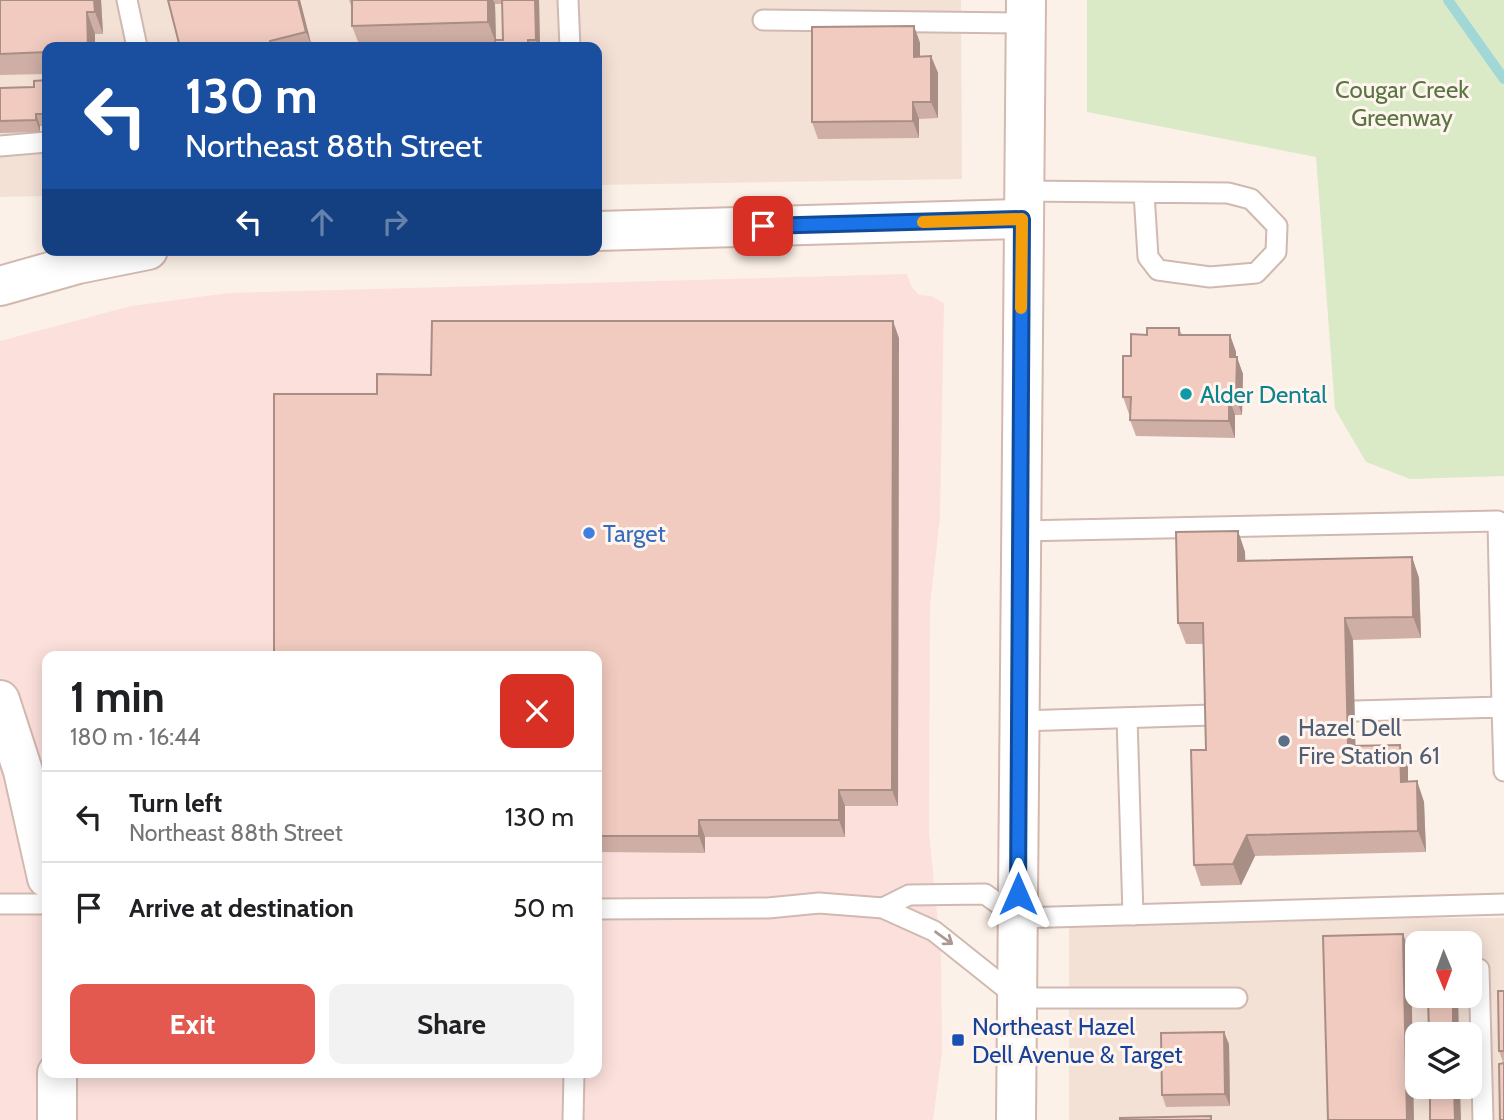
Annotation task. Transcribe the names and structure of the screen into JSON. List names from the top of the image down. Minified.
{"parks":["Cougar Creek Greenway"],"places":{"other":["Alder Dental","Target","Hazel Dell Fire Station 61"],"transit":["Northeast Hazel Dell Avenue & Target"]},"north":"bottom","page":{"turn":["130 m","Northeast 88th Street"],"heading":["1 min","180 m · 16:44"],"list":[{"name":"Turn left","note":"Northeast 88th Street","value":"130 m"},{"name":"Arrive at destination","value":"50 m"}],"buttons":["Exit","Share"]}}
